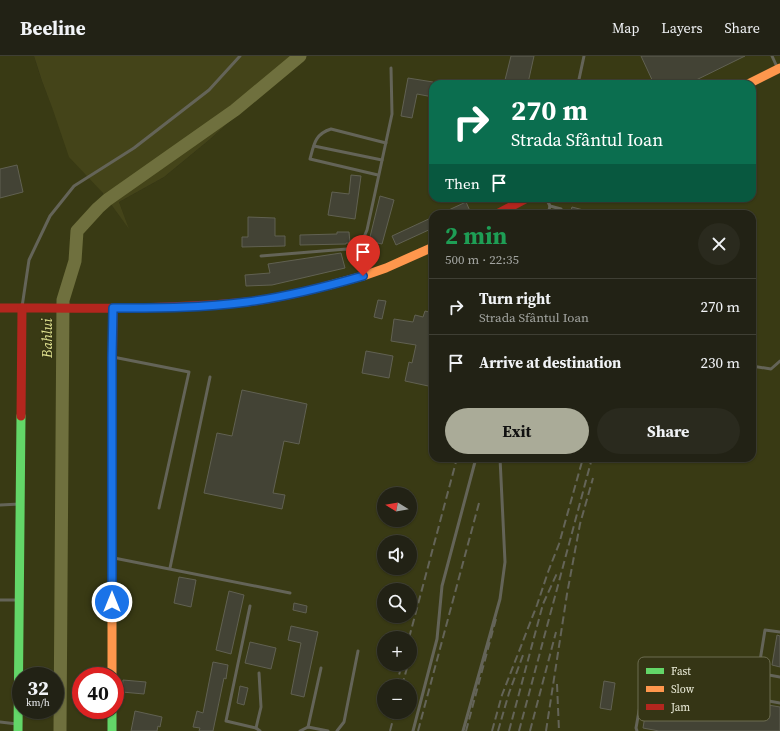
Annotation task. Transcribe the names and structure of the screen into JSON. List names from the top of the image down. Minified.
{"water":["Bahlui"],"legend":["Fast","Slow","Jam"],"north":"left","page":{"header":"Beeline","nav":["Map","Layers","Share"],"turn":["270 m","Strada Sfântul Ioan"],"then":"Then","heading":["2 min","500 m · 22:35"],"list":[{"name":"Turn right","note":"Strada Sfântul Ioan","value":"270 m"},{"name":"Arrive at destination","value":"230 m"}],"buttons":["Exit","Share"],"map_buttons":["+","−"],"speed":"32 km/h","limit":"40"}}
